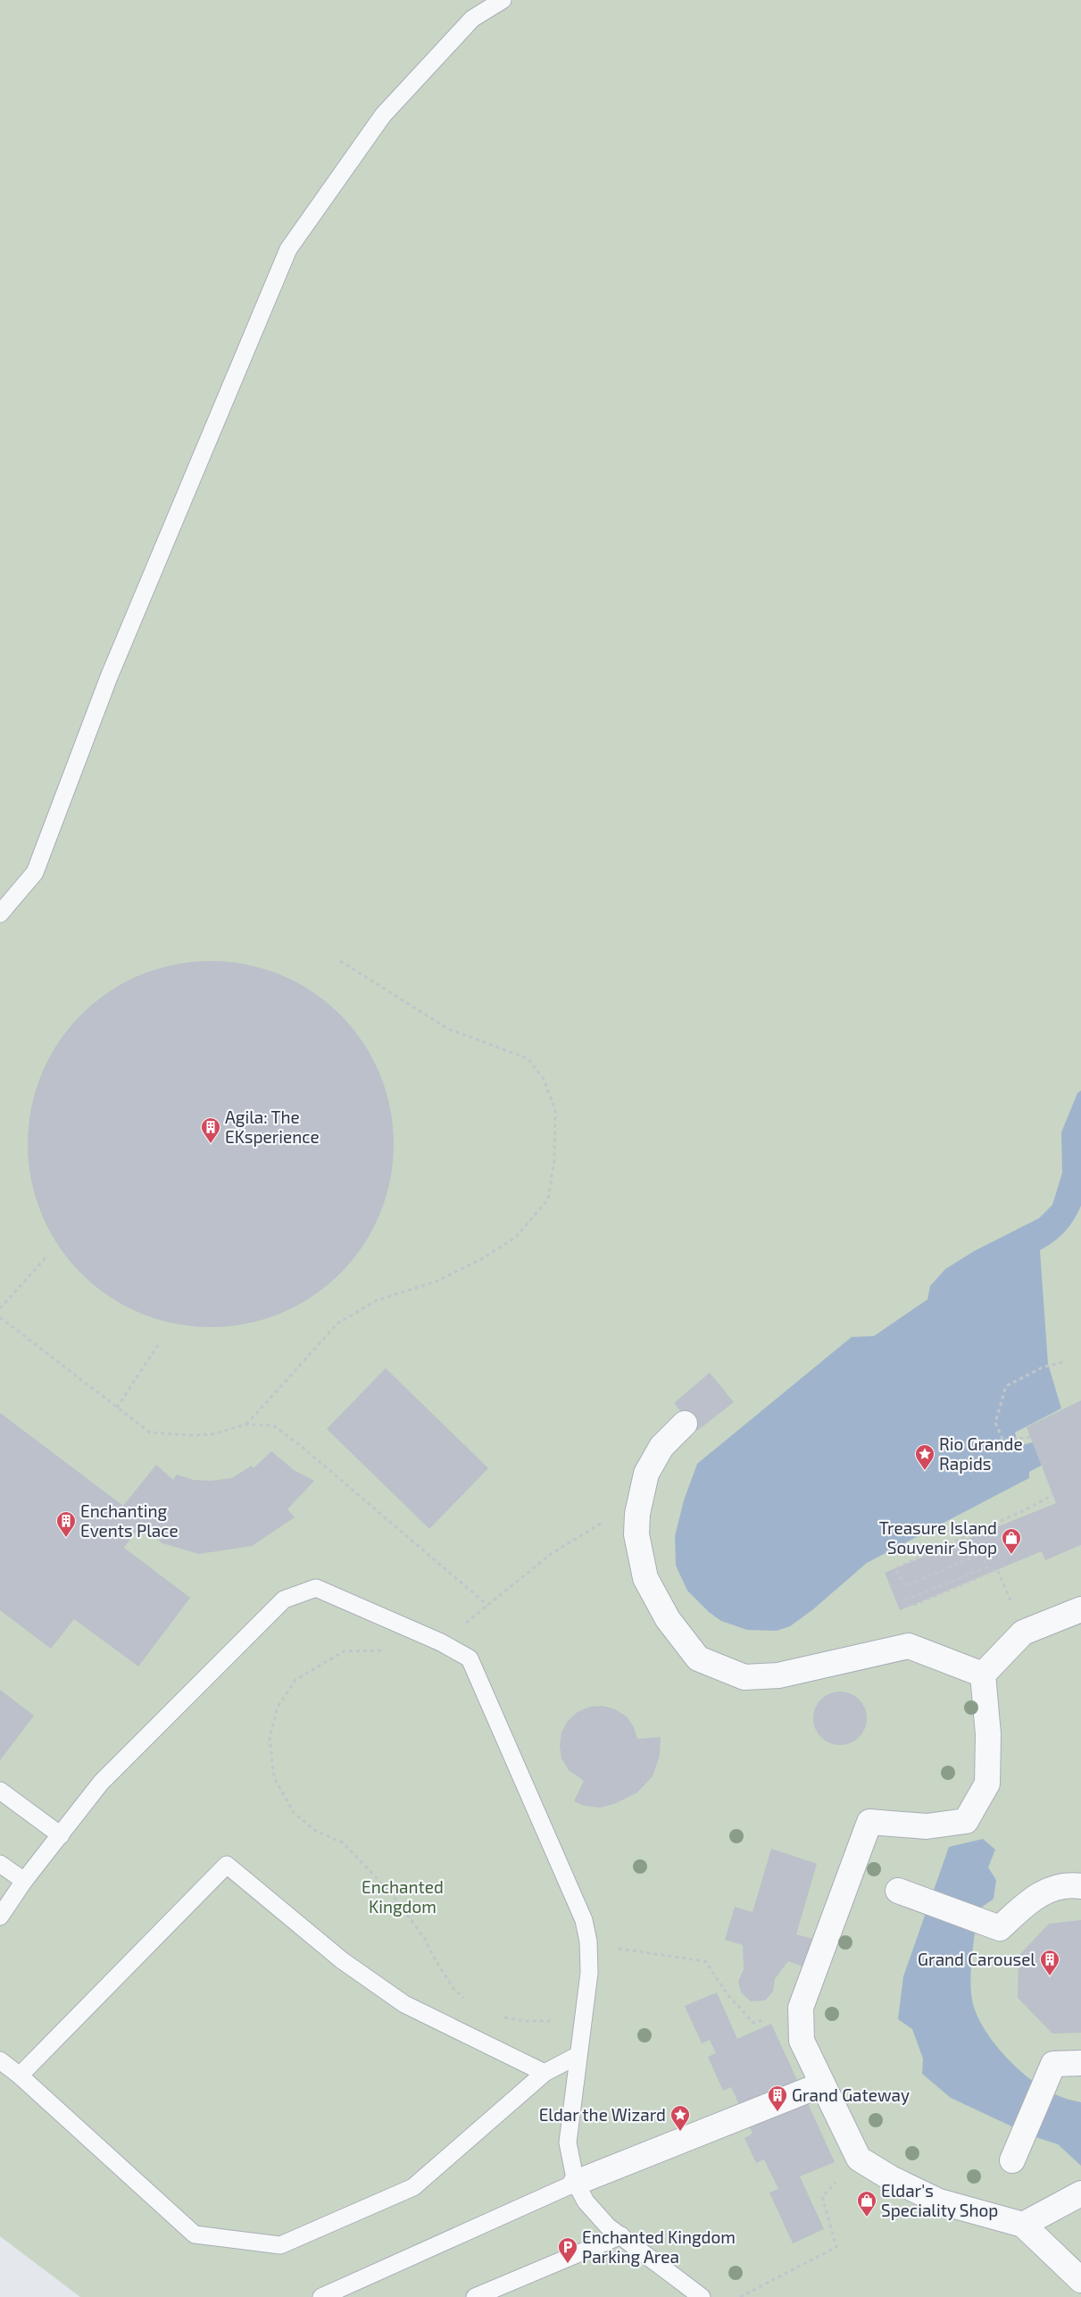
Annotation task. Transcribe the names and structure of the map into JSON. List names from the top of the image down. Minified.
{"parks":["Enchanted Kingdom"],"places":{"building":["Agila: The EKsperience","Enchanting Events Place","Grand Carousel","Grand Gateway"],"place":["Rio Grande Rapids","Eldar the Wizard"],"shop":["Treasure Island Souvenir Shop","Eldar's Speciality Shop"],"parking":["Enchanted Kingdom Parking Area"]}}
